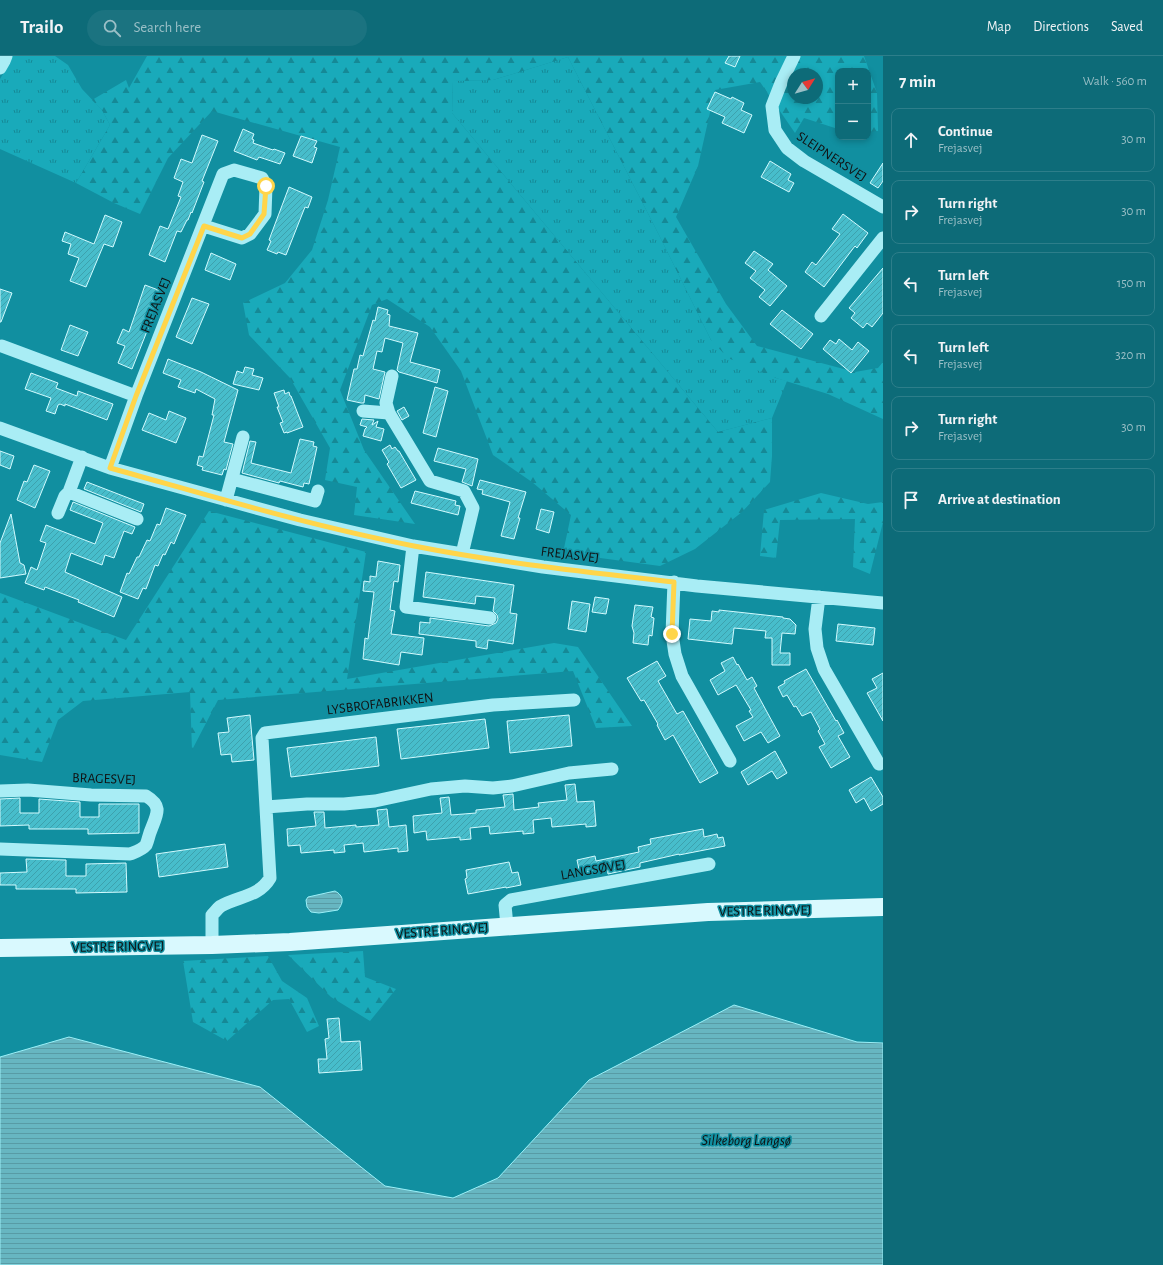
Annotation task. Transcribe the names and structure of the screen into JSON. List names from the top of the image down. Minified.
{"streets":{"main road":["VESTRE RINGVEJ"],"street":["SLEIPNERSVEJ","FREJASVEJ","LYSBROFABRIKKEN","BRAGESVEJ","LANGSØVEJ"]},"crossings":[["LYSBROFABRIKKEN","VESTRE RINGVEJ"],["LANGSØVEJ","VESTRE RINGVEJ"]],"water":["Silkeborg Langsø"],"north":"top right","page":{"header":"Trailo","search":"Search here","nav":["Map","Directions","Saved"],"heading":["7 min","Walk · 560 m"],"map_buttons":["+","−"],"list":[["Continue","Frejasvej","30 m"],["Turn right","Frejasvej","30 m"],["Turn left","Frejasvej","150 m"],["Turn left","Frejasvej","320 m"],["Turn right","Frejasvej","30 m"],"Arrive at destination"]}}
